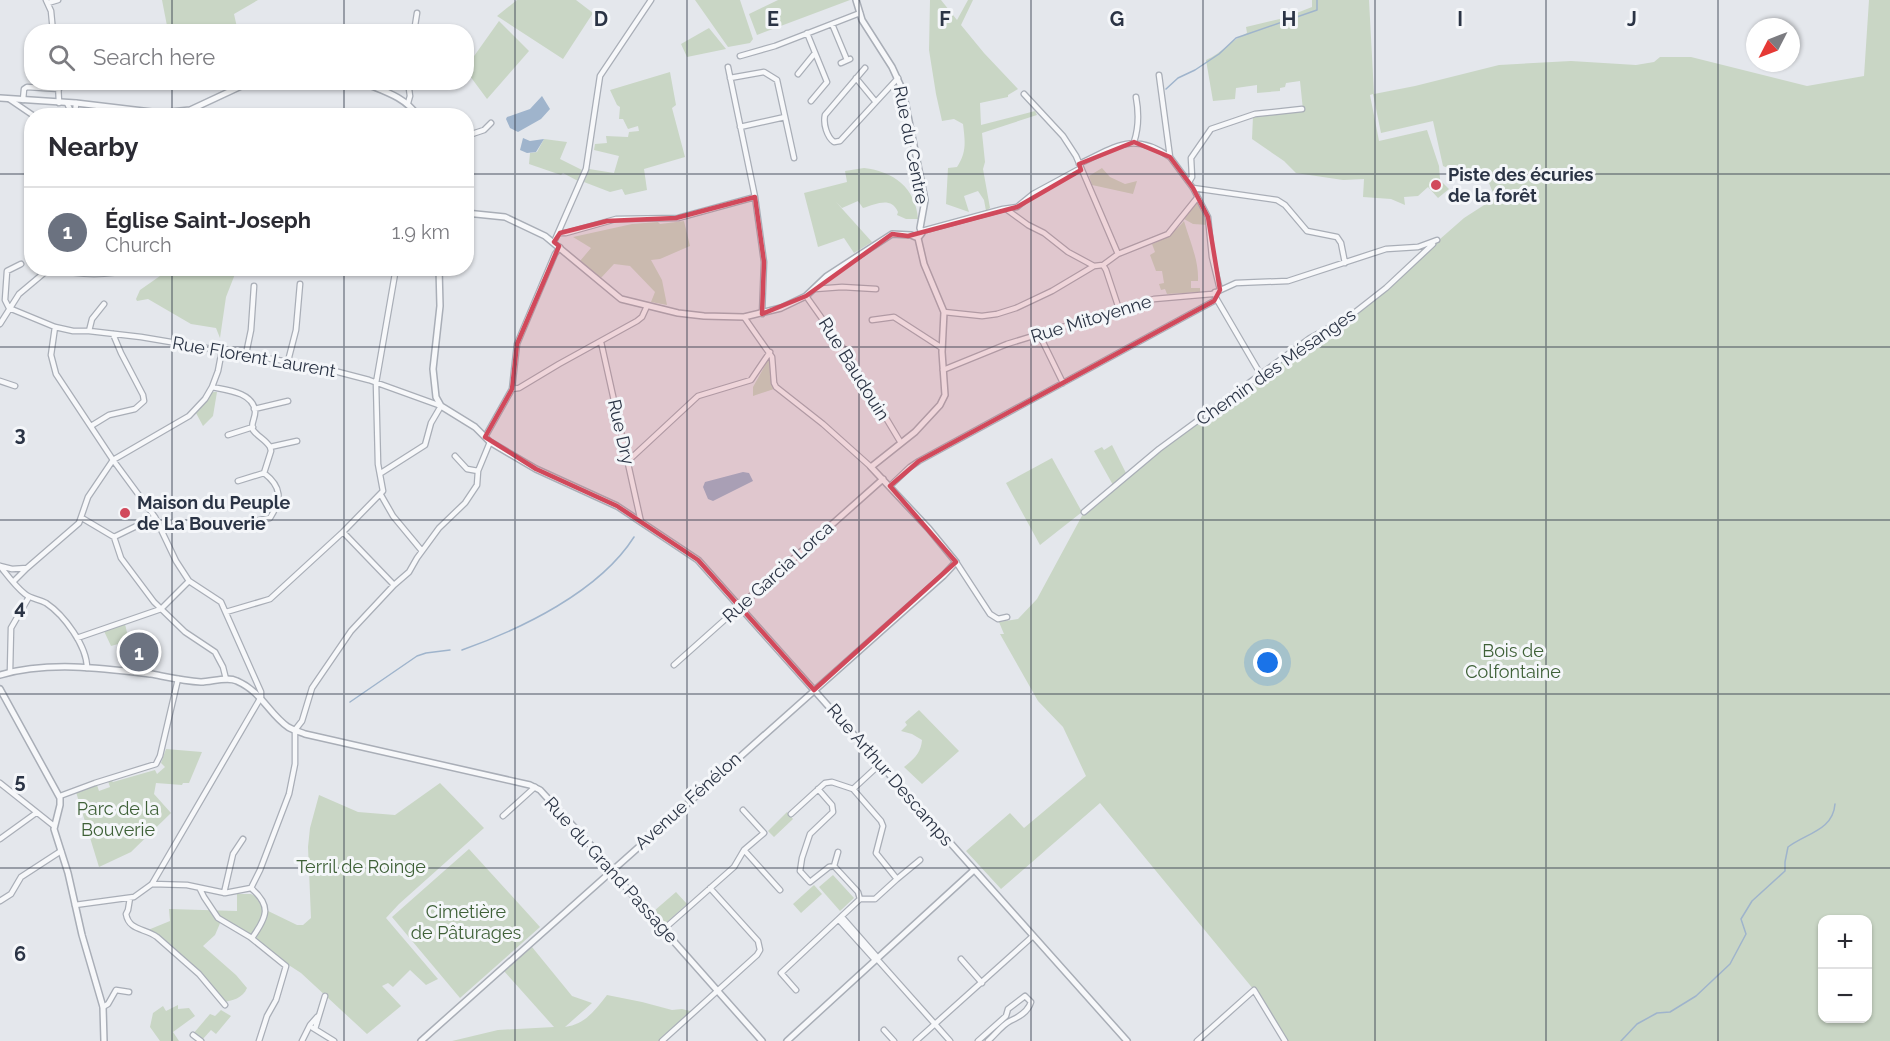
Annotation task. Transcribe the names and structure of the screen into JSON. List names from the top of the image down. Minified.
{"streets":{"street":["Rue du Centre","Rue Mitoyenne","Rue Florent Laurent","Chemin des Mésanges","Rue Baudouin","Rue Dry","Rue Garcia Lorca","Rue Arthur Descamps","Avenue Fénélon","Rue du Grand Passage"]},"crossings":[["Rue Mitoyenne","Chemin des Mésanges"],["Rue Florent Laurent","Rue Arthur Descamps"],["Rue Dry","Rue Arthur Descamps"],["Rue Garcia Lorca","Rue Arthur Descamps"],["Rue Arthur Descamps","Avenue Fénélon"],["Avenue Fénélon","Rue du Grand Passage"]],"parks":["Bois de Colfontaine","Parc de la Bouverie","Terril de Roinge","Cimetière de Pâturages"],"places":["Piste des écuries de la forêt","Maison du Peuple de La Bouverie"],"north":"bottom left","page":{"search":"Search here","heading":"Nearby","list":[{"mark":"1","name":"Église Saint-Joseph","note":"Church","value":"1.9 km"}],"pins":"1","map_buttons":["+","−"]},"grid":{"columns":["D","E","F","G","H","I","J"],"rows":["3","4","5","6"]}}
